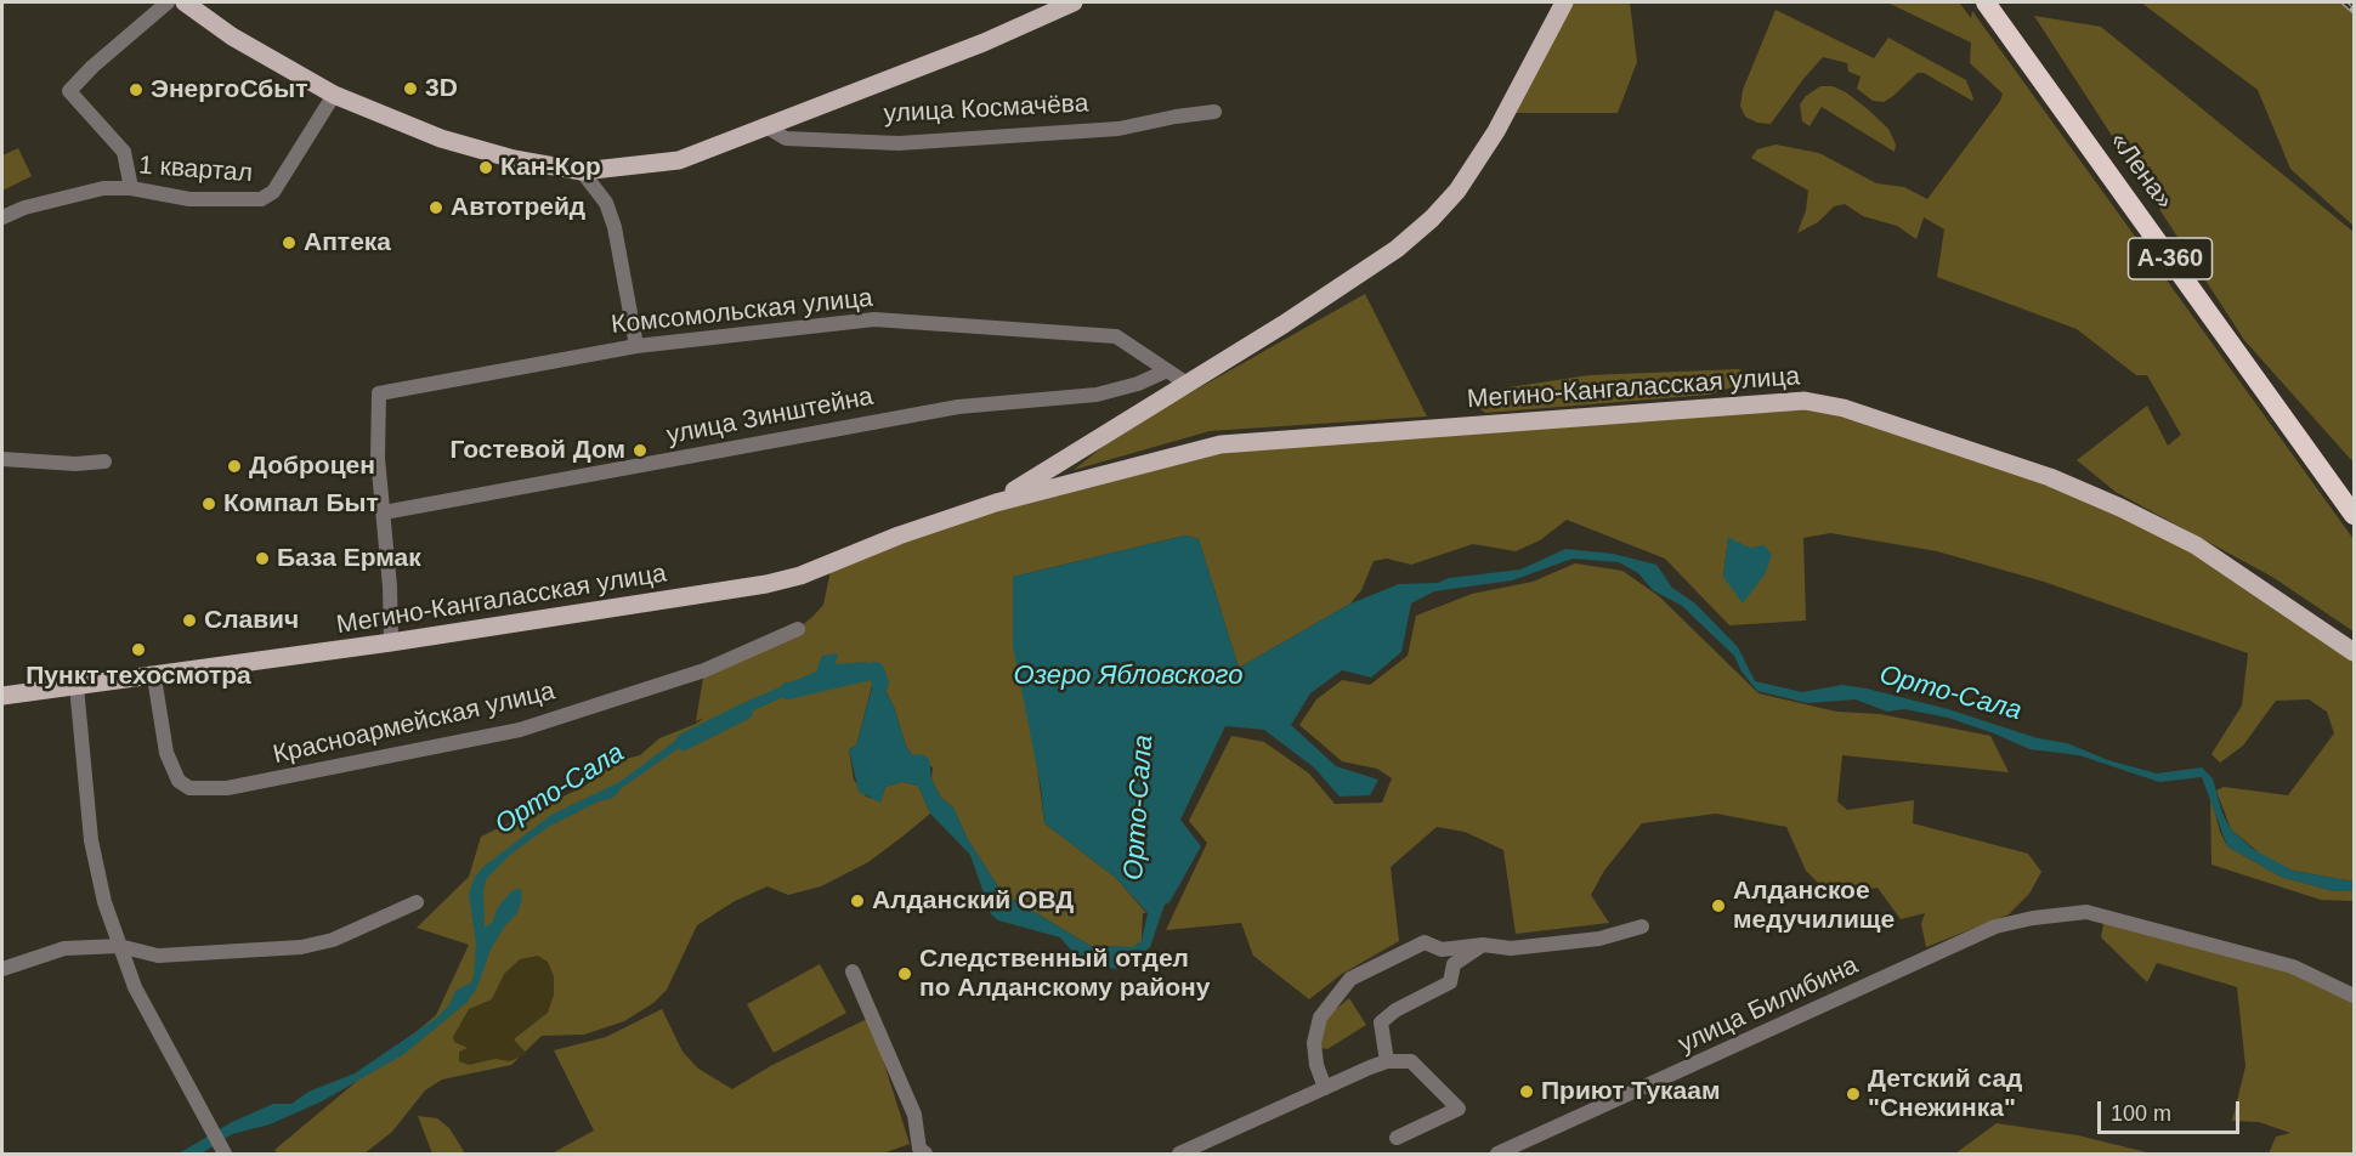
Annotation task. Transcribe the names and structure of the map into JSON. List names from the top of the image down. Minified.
{"streets":{"highway":["«Лена»","А-360"],"main road":["улица Космачёва","Мегино-Кангаласская улица"],"street":["1 квартал","Комсомольская улица","улица Зинштейна","Красноармейская улица","улица Билибина"]},"crossings":[["улица Космачёва","1 квартал"],["Комсомольская улица","Мегино-Кангаласская улица"],["Комсомольская улица","улица Зинштейна"],["Мегино-Кангаласская улица","Красноармейская улица"]],"water":["Озеро Ябловского","Орто-Сала"],"places":["3D","ЭнергоСбыт","Кан-Кор","Автотрейд","Аптека","Гостевой Дом","Доброцен","Компал Быт","База Ермак","Славич","Пункт техосмотра","Алданский ОВД","Алданское медучилище","Следственный отдел по Алданскому району","Приют Тукаам","Детский сад \"Снежинка\""],"scale_bar":"100 m"}
